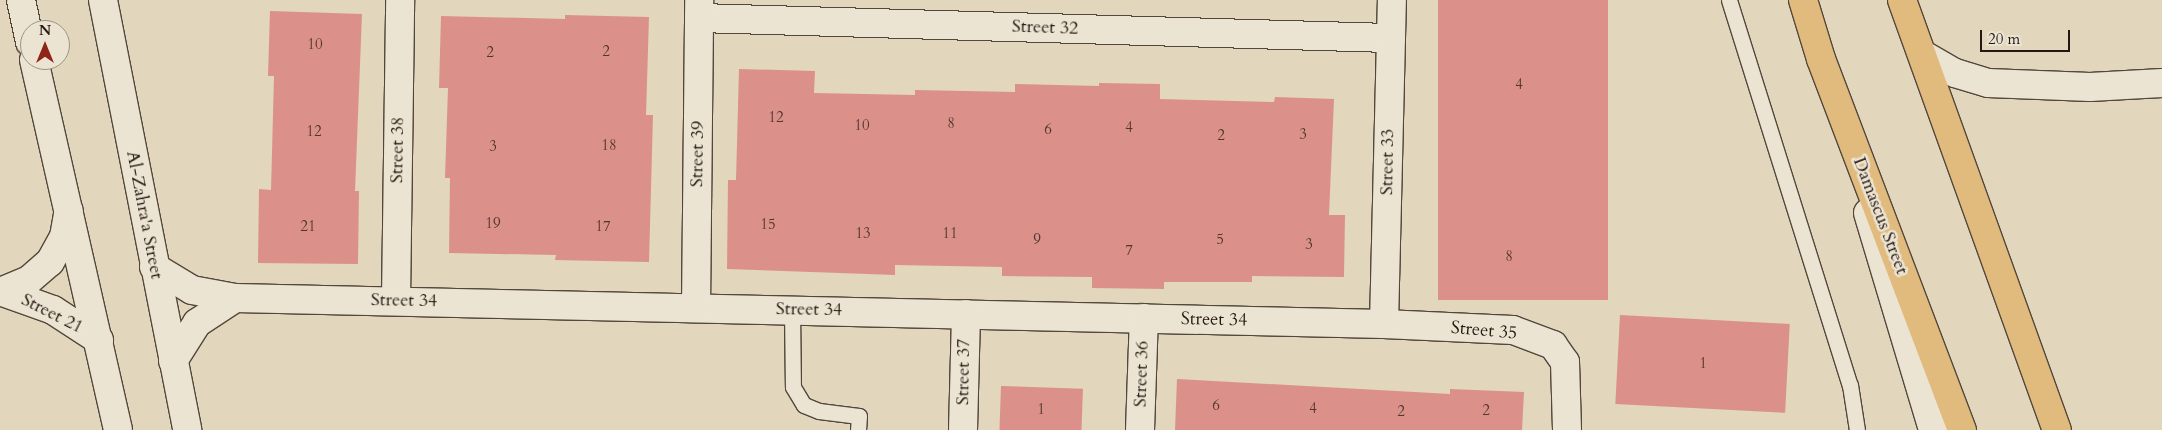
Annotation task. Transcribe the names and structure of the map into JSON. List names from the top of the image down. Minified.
{"streets":{"main road":["Damascus Street"],"street":["Street 32","Street 38","Street 39","Street 33","Al-Zahra'a Street","Street 34","Street 21","Street 35","Street 37","Street 36"]},"crossings":[["Street 32","Street 39"],["Street 32","Street 33"],["Street 38","Street 34"],["Street 39","Street 34"],["Street 33","Street 34"],["Street 33","Street 35"],["Al-Zahra'a Street","Street 34"],["Street 34","Street 35"],["Street 34","Street 37"],["Street 34","Street 36"]],"house_numbers":["10","2","2","4","12","8","10","4","6","12","3","2","18","3","19","15","21","17","13","11","9","5","3","7","8","1","6","4","1","2","2"],"scale_bar":"20 m","north":"top"}
